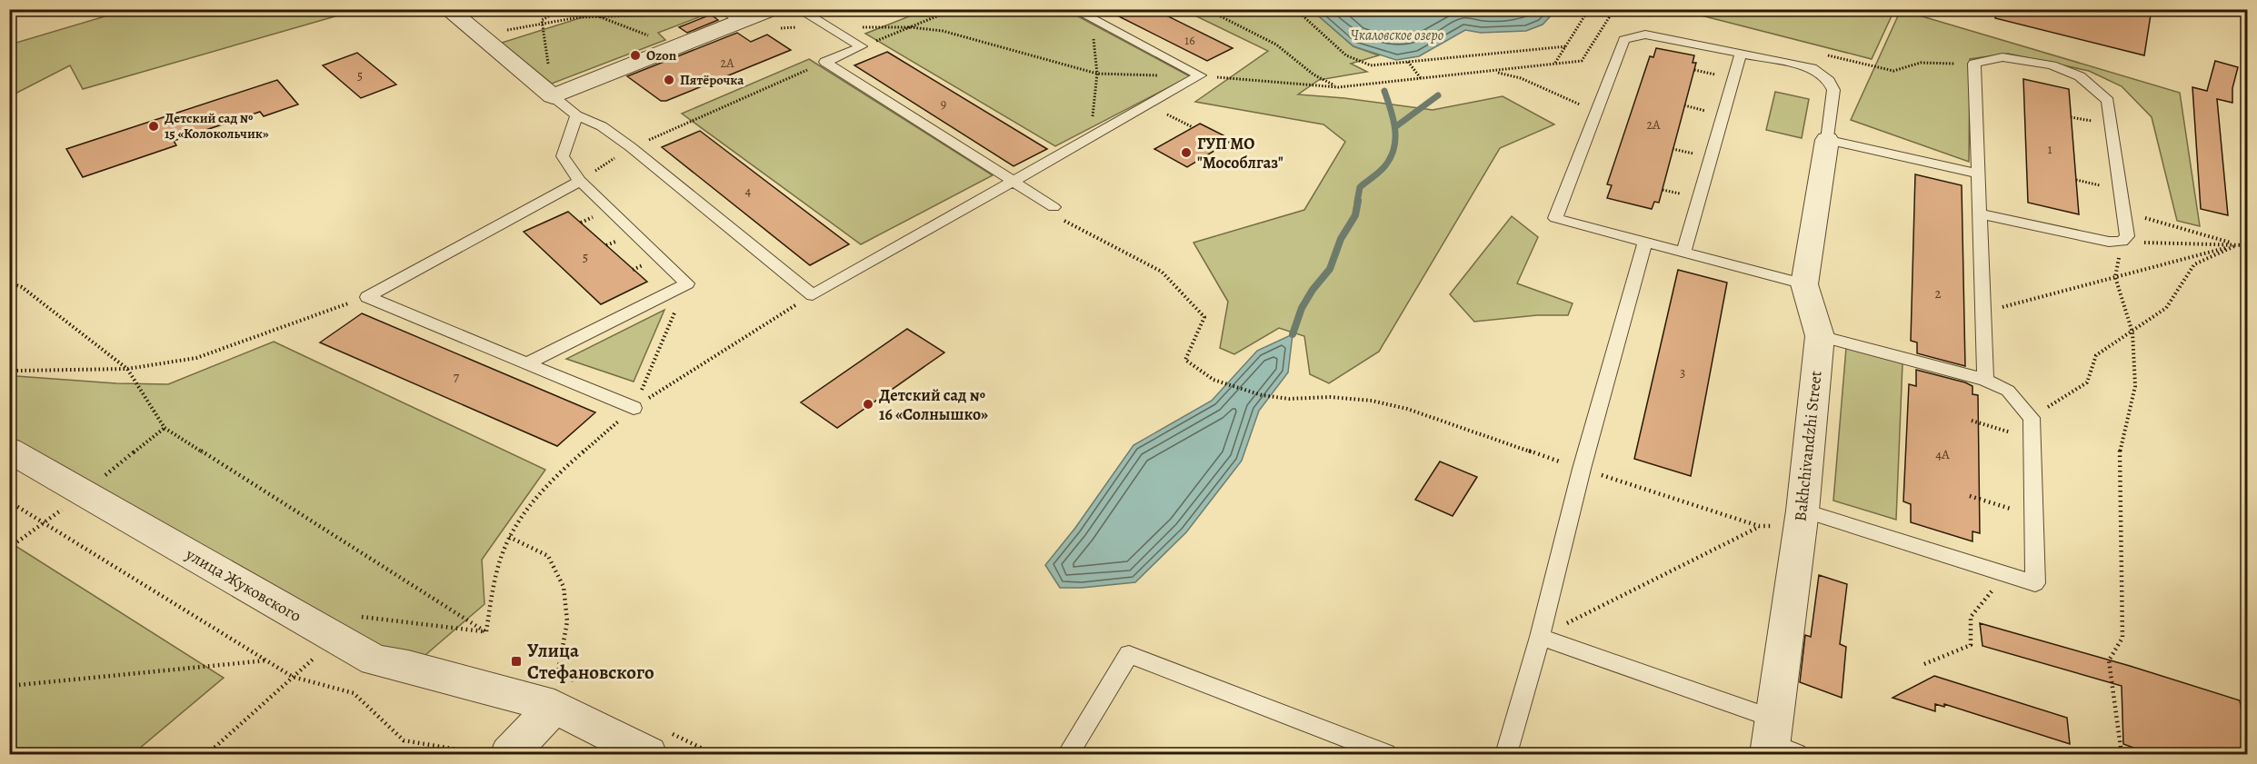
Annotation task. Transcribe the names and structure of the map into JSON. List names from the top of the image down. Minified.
{"streets":{"street":["Bakhchivandzhi Street","улица Жуковского"]},"water":["Чкаловское озеро"],"places":{"other":["Ozon","Пятёрочка","Детский сад № 15 «Колокольчик»","ГУП МО \"Мособлгаз\"","Детский сад № 16 «Солнышко»"],"transit":["Улица Стефановского"]},"house_numbers":["16","2А","5","9","2А","1","4","5","2","3","7","4А"]}
